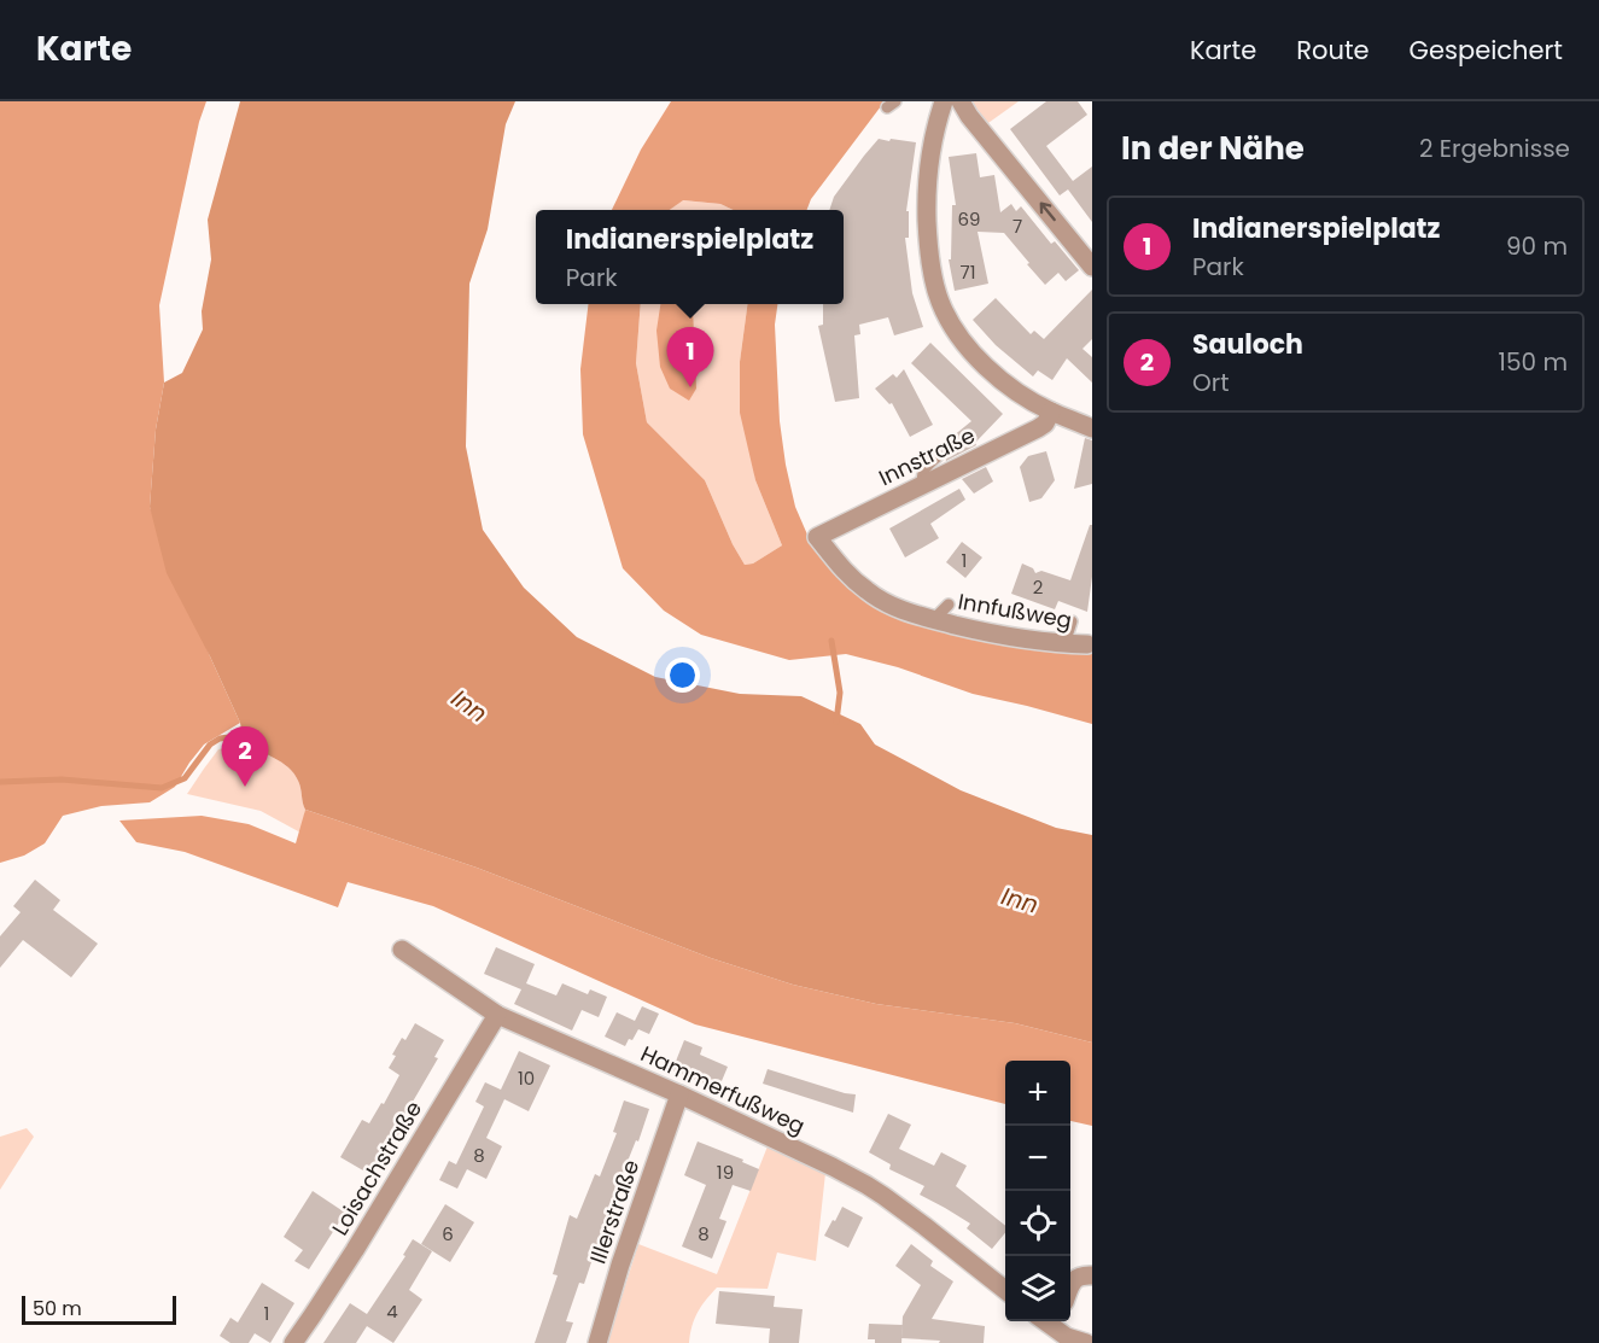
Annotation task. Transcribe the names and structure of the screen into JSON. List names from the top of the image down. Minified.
{"streets":{"street":["Innstraße","Innfußweg","Hammerfußweg","Loisachstraße","Illerstraße"]},"crossings":[["Innstraße","Innfußweg"],["Hammerfußweg","Loisachstraße"],["Hammerfußweg","Illerstraße"]],"water":["Inn"],"house_numbers":["69","7","71","1","2","10","8","19","6","8","4","1"],"scale_bar":"50 m","page":{"header":"Karte","nav":["Karte","Route","Gespeichert"],"heading":["In der Nähe","2 Ergebnisse"],"list":[{"mark":"1","name":"Indianerspielplatz","note":"Park","value":"90 m"},{"mark":"2","name":"Sauloch","note":"Ort","value":"150 m"}],"popup":["Indianerspielplatz","Park"],"pins":["1","2"],"map_buttons":["+","−"],"scale":"50 m"}}
